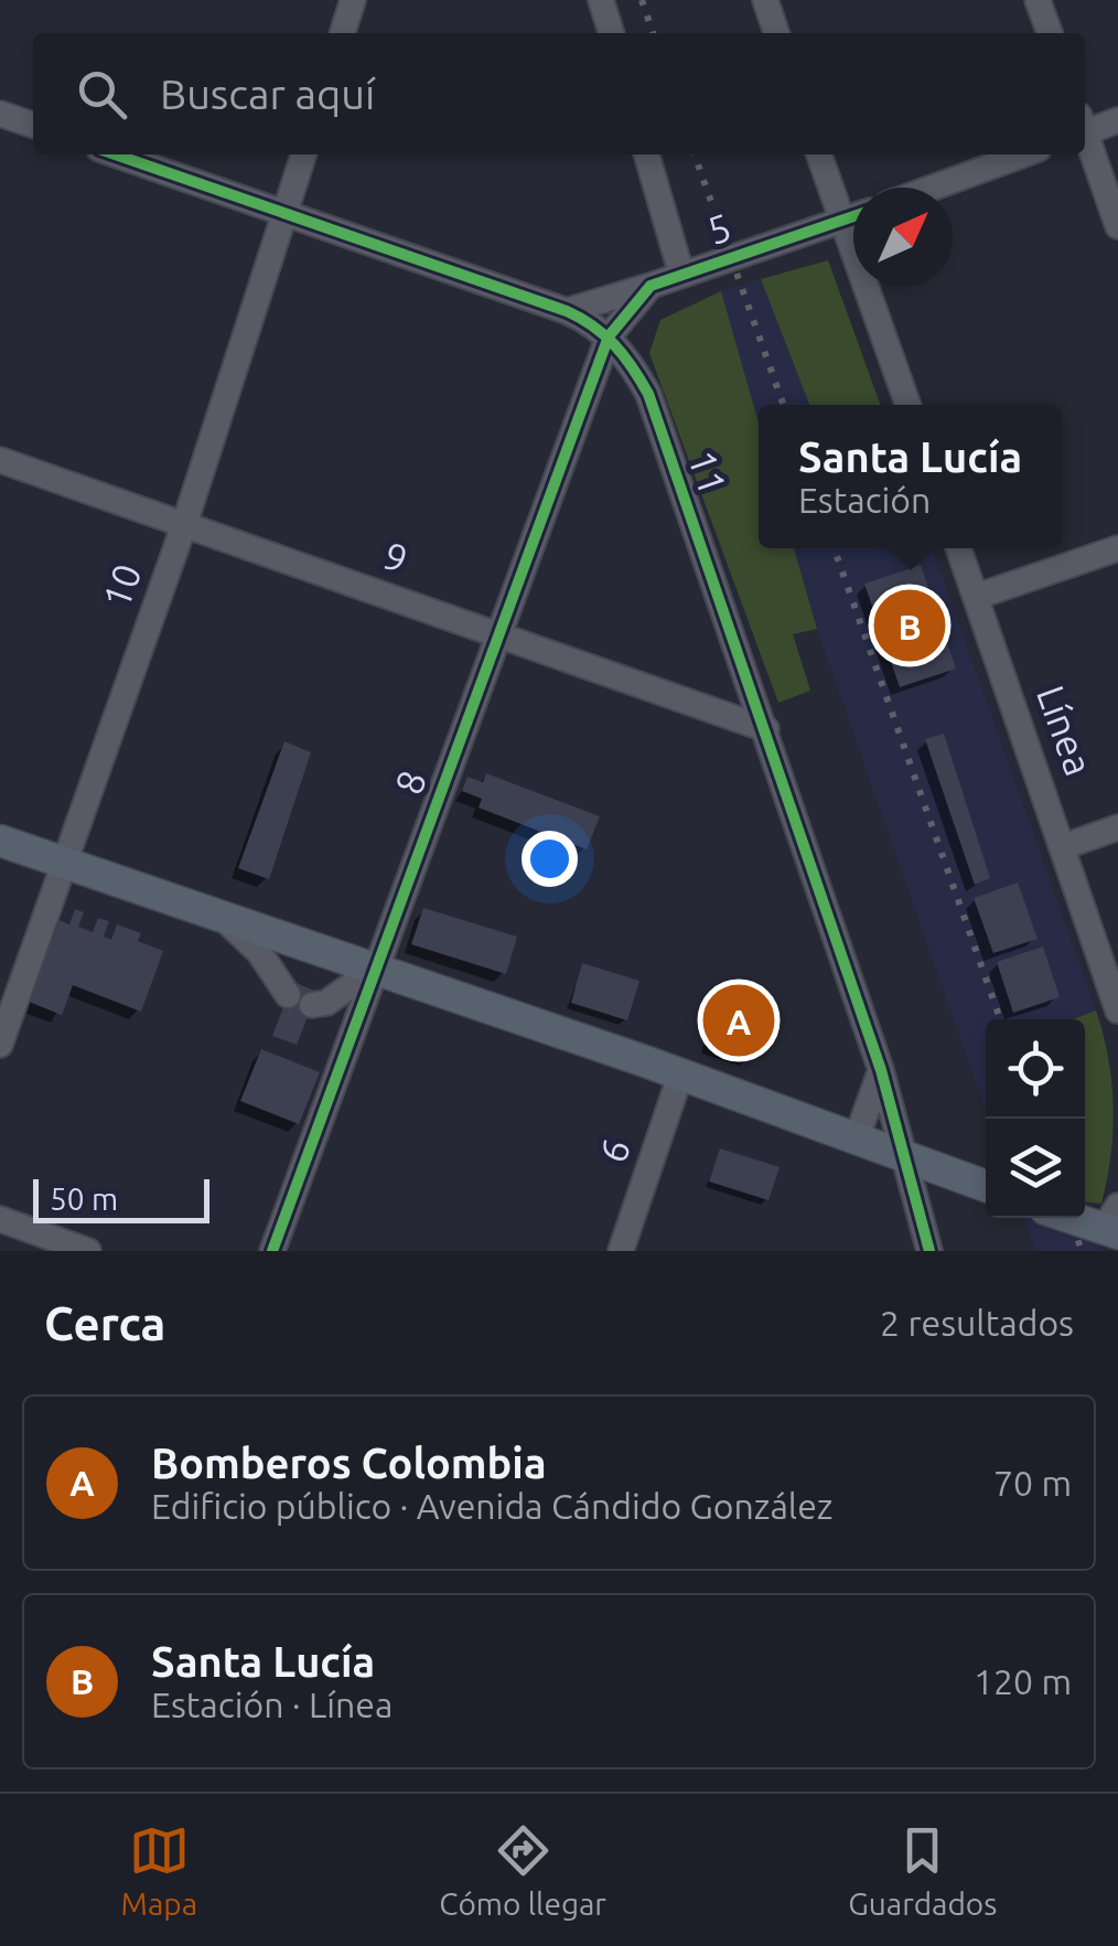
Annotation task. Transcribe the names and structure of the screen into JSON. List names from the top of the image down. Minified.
{"streets":{"street":["5","11","9","10","Línea","8","6"]},"crossings":[["5","11"],["5","8"],["11","9"],["11","10"],["11","8"],["9","10"],["9","8"]],"scale_bar":"50 m","north":"top right","page":{"search":"Buscar aquí","popup":["Santa Lucía","Estación"],"pins":["B","A"],"scale":"50 m","heading":["Cerca","2 resultados"],"list":[{"mark":"A","name":"Bomberos Colombia","note":"Edificio público · Avenida Cándido González","value":"70 m"},{"mark":"B","name":"Santa Lucía","note":"Estación · Línea","value":"120 m"}],"nav":["Mapa","Cómo llegar","Guardados"]}}
